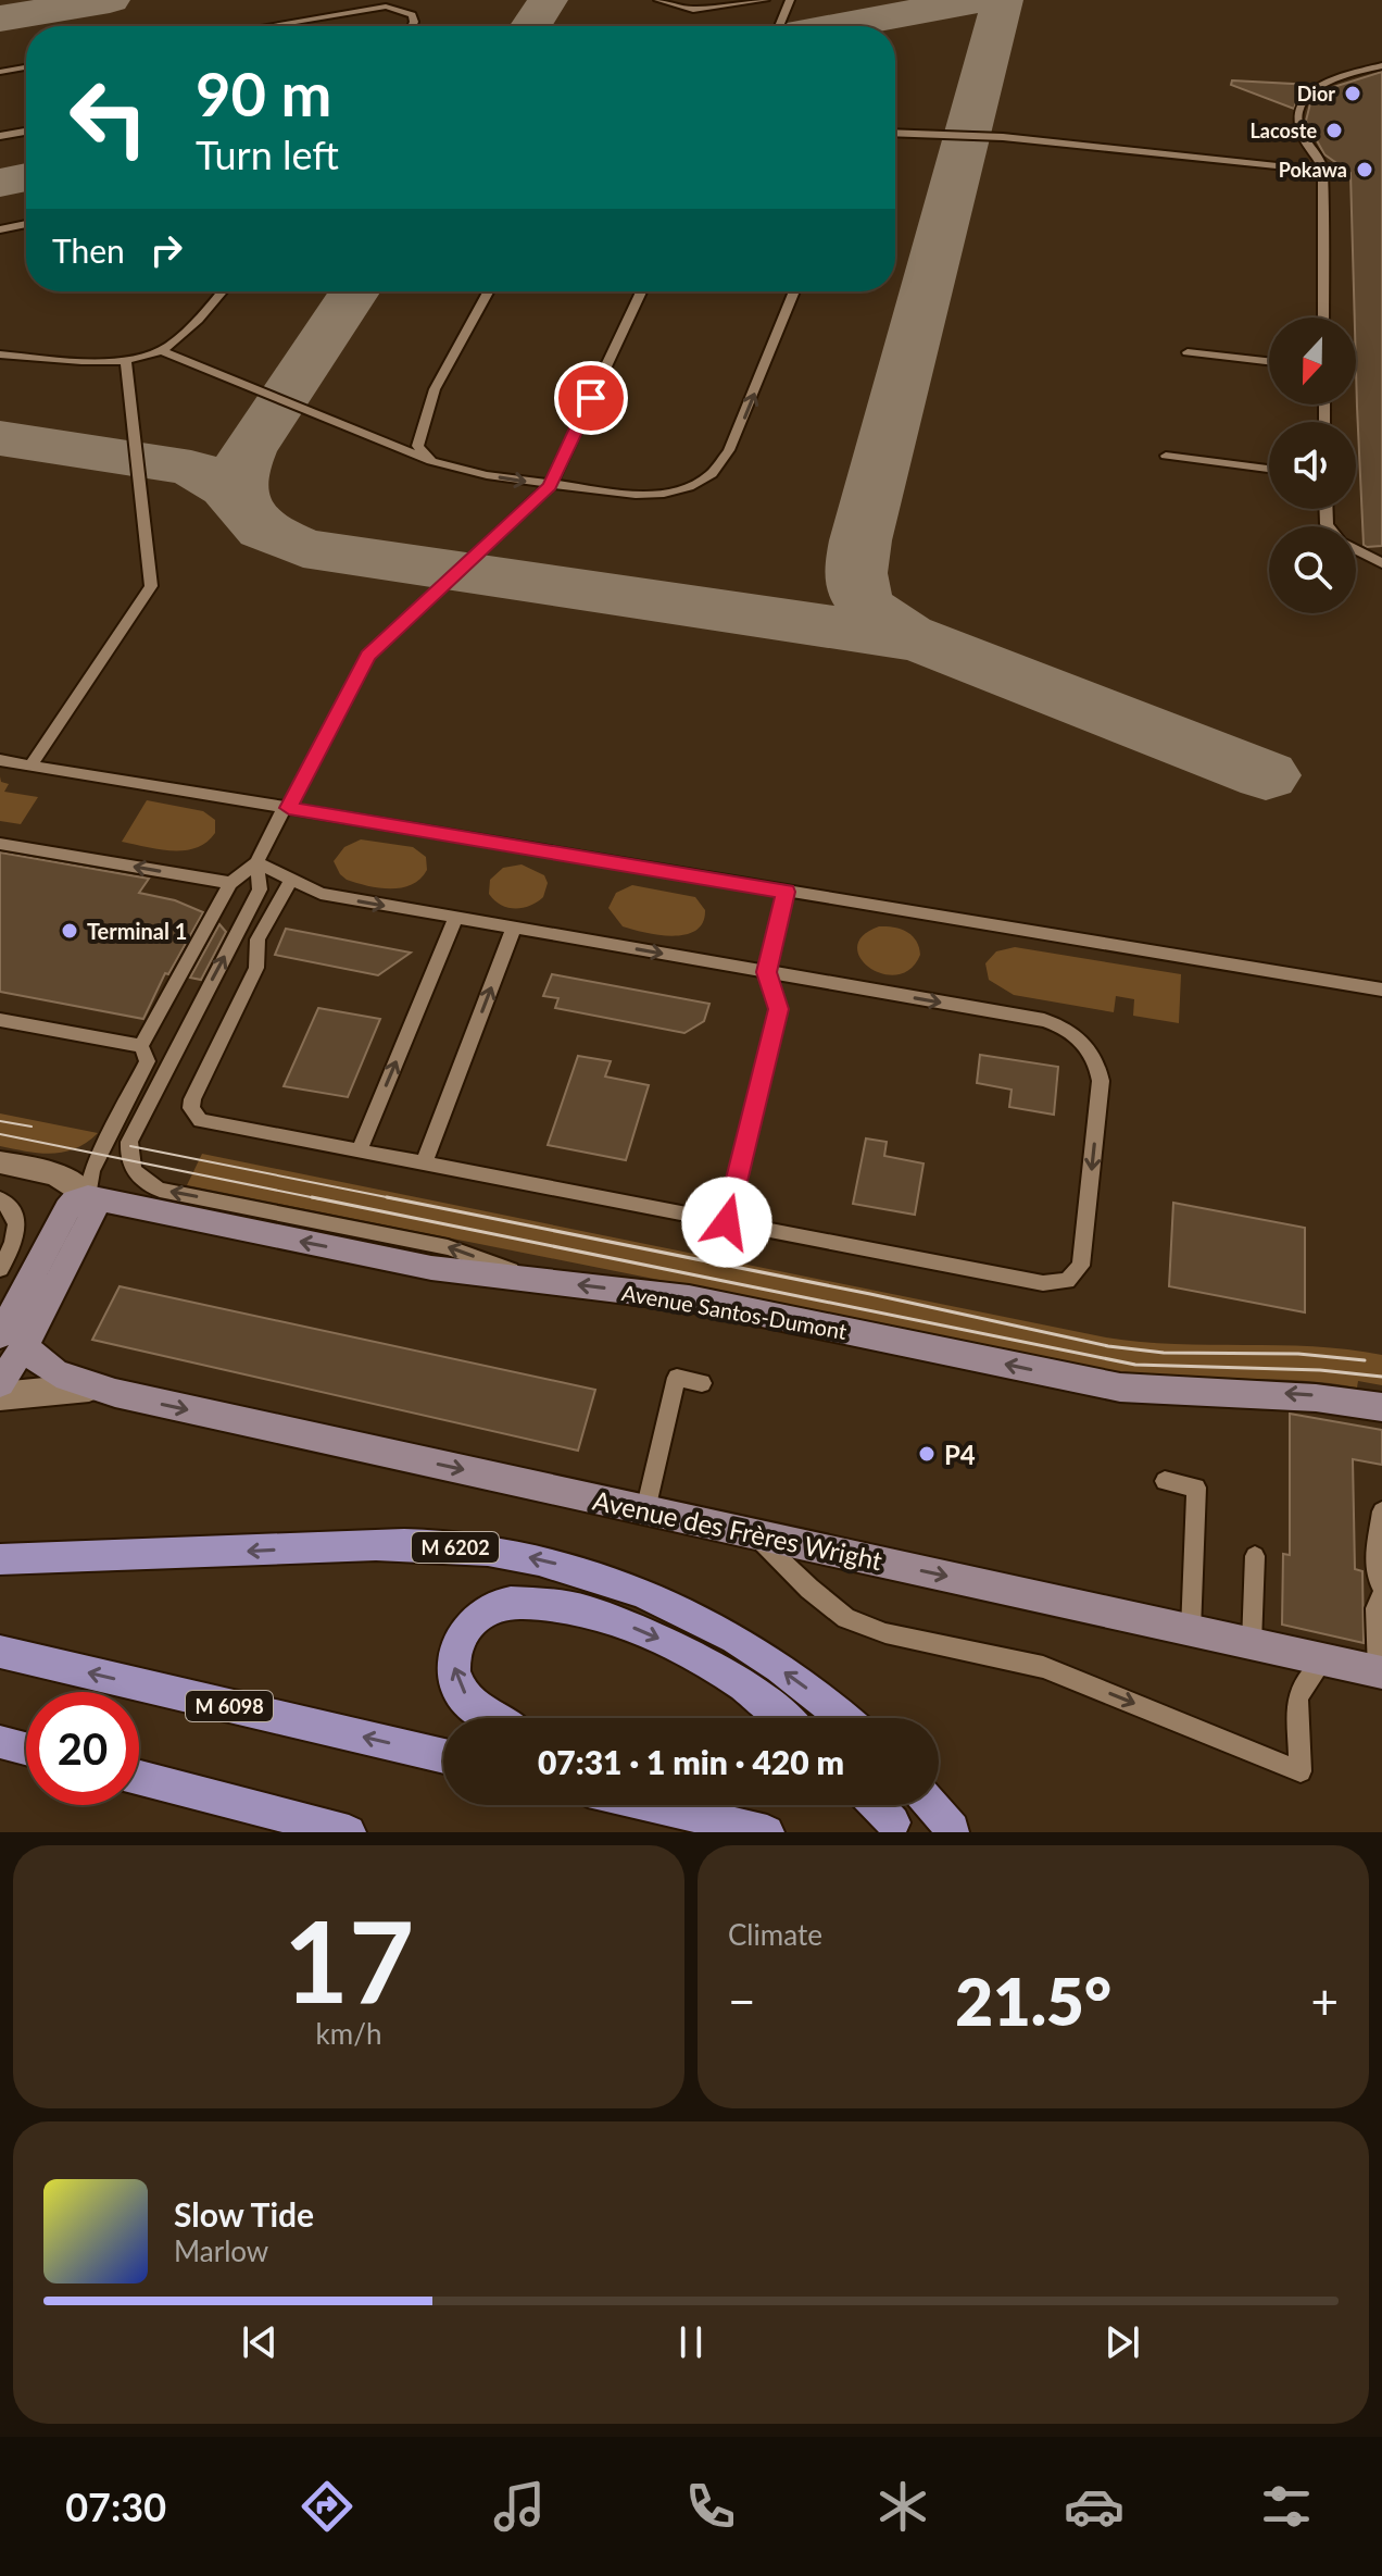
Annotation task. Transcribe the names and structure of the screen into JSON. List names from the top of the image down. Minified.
{"streets":{"main road":["Avenue Santos-Dumont","Avenue des Frères Wright","M 6202","M 6098"]},"one_way":["Avenue Santos-Dumont"],"places":["Dior","Lacoste","Pokawa","Terminal 1","P4"],"north":"bottom","page":{"turn":["90 m","Turn left"],"then":"Then","limit":"20","trip":"07:31 · 1 min · 420 m","tile":[["17","km/h"],"Climate"],"heat":["−","21.5°","+"],"song":["Slow Tide","Marlow"],"tabs":"07:30"}}
